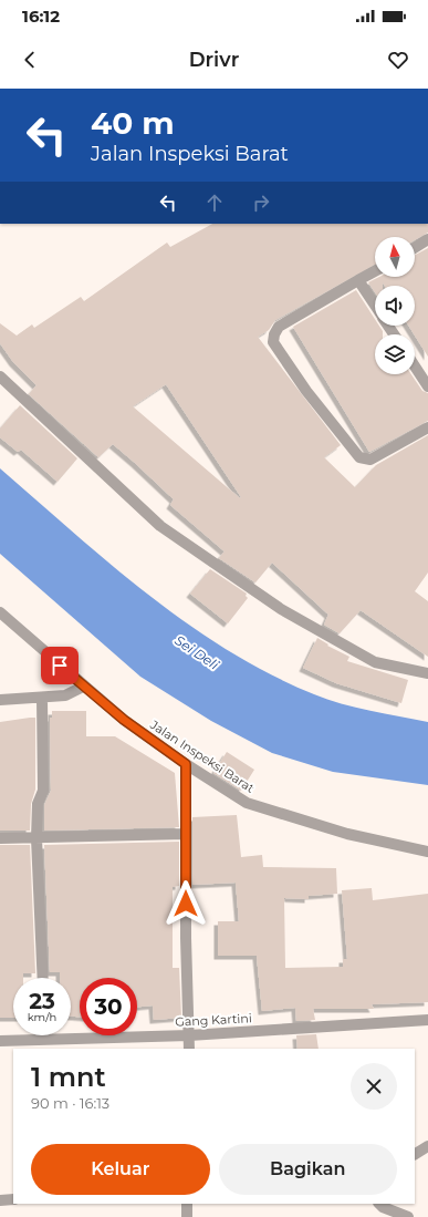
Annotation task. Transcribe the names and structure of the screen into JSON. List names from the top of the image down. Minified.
{"streets":{"street":["Jalan Inspeksi Barat","Gang Kartini"]},"water":["Sei Deli"],"north":"top","page":{"status":"16:12","header":"Drivr","turn":["40 m","Jalan Inspeksi Barat"],"speed":"23 km/h","limit":"30","heading":["1 mnt","90 m · 16:13"],"buttons":["Keluar","Bagikan"]}}
